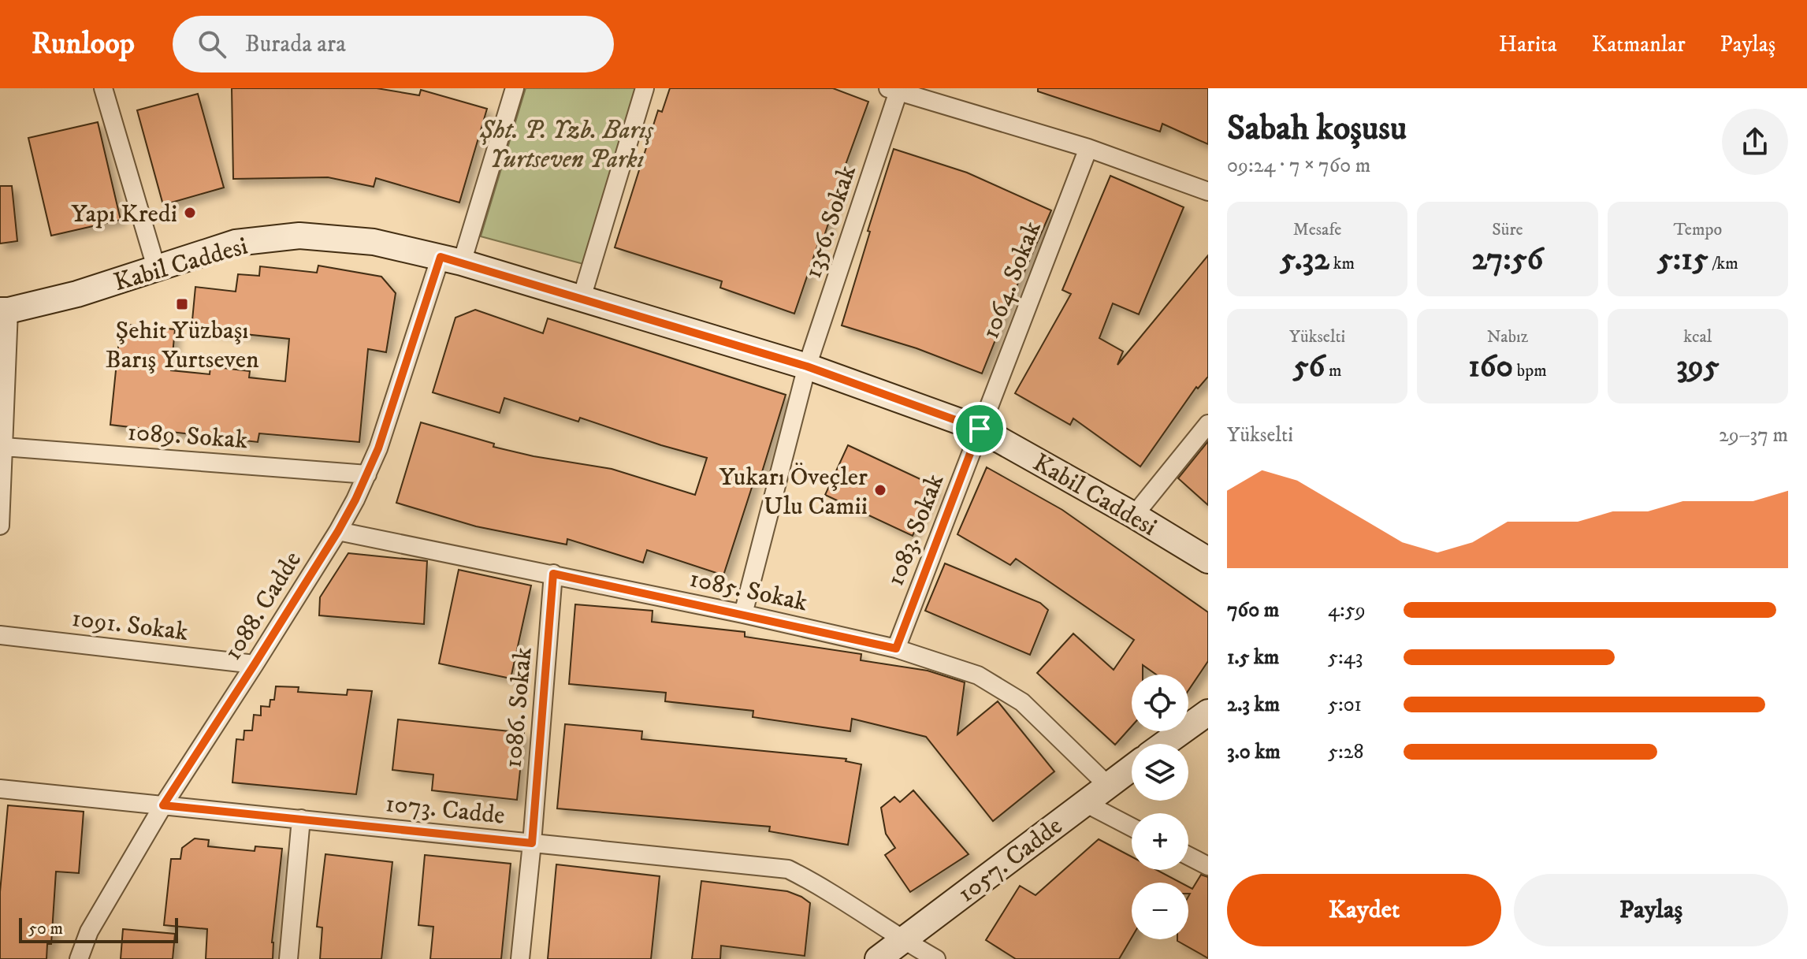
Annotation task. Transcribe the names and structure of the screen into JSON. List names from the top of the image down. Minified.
{"streets":{"main road":["Kabil Caddesi","1057. Cadde"],"street":["1356. Sokak","1064. Sokak","1089. Sokak","1083. Sokak","1085. Sokak","1088. Cadde","1091. Sokak","1086. Sokak","1073. Cadde"]},"crossings":[["1356. Sokak","Kabil Caddesi"],["1356. Sokak","1085. Sokak"],["Kabil Caddesi","1064. Sokak"],["Kabil Caddesi","1083. Sokak"],["Kabil Caddesi","1088. Cadde"],["1064. Sokak","1083. Sokak"],["1089. Sokak","1088. Cadde"],["1083. Sokak","1085. Sokak"],["1085. Sokak","1088. Cadde"],["1085. Sokak","1086. Sokak"],["1085. Sokak","1057. Cadde"],["1088. Cadde","1091. Sokak"],["1088. Cadde","1073. Cadde"],["1086. Sokak","1073. Cadde"],["1073. Cadde","1057. Cadde"]],"parks":["Şht. P. Yzb. Barış Yurtseven Parkı"],"places":{"other":["Yapı Kredi","Yukarı Öveçler Ulu Camii"],"transit":["Şehit Yüzbaşı Barış Yurtseven"]},"scale_bar":"50 m","page":{"header":"Runloop","search":"Burada ara","nav":["Harita","Katmanlar","Paylaş"],"heading":["Sabah koşusu","09:24 · 7 × 760 m"],"stats":[["Mesafe","5.32 km"],["Süre","27:56"],["Tempo","5:15 /km"],["Yükselti","56 m"],["Nabız","160 bpm"],["kcal","395"]],"chart":["Yükselti","29–37 m"],"list":[{"name":"760 m","note":"4:59"},{"name":"1.5 km","note":"5:43"},{"name":"2.3 km","note":"5:01"},{"name":"3.0 km","note":"5:28"}],"map_buttons":["+","−"],"buttons":["Kaydet","Paylaş"],"scale":"50 m"}}
